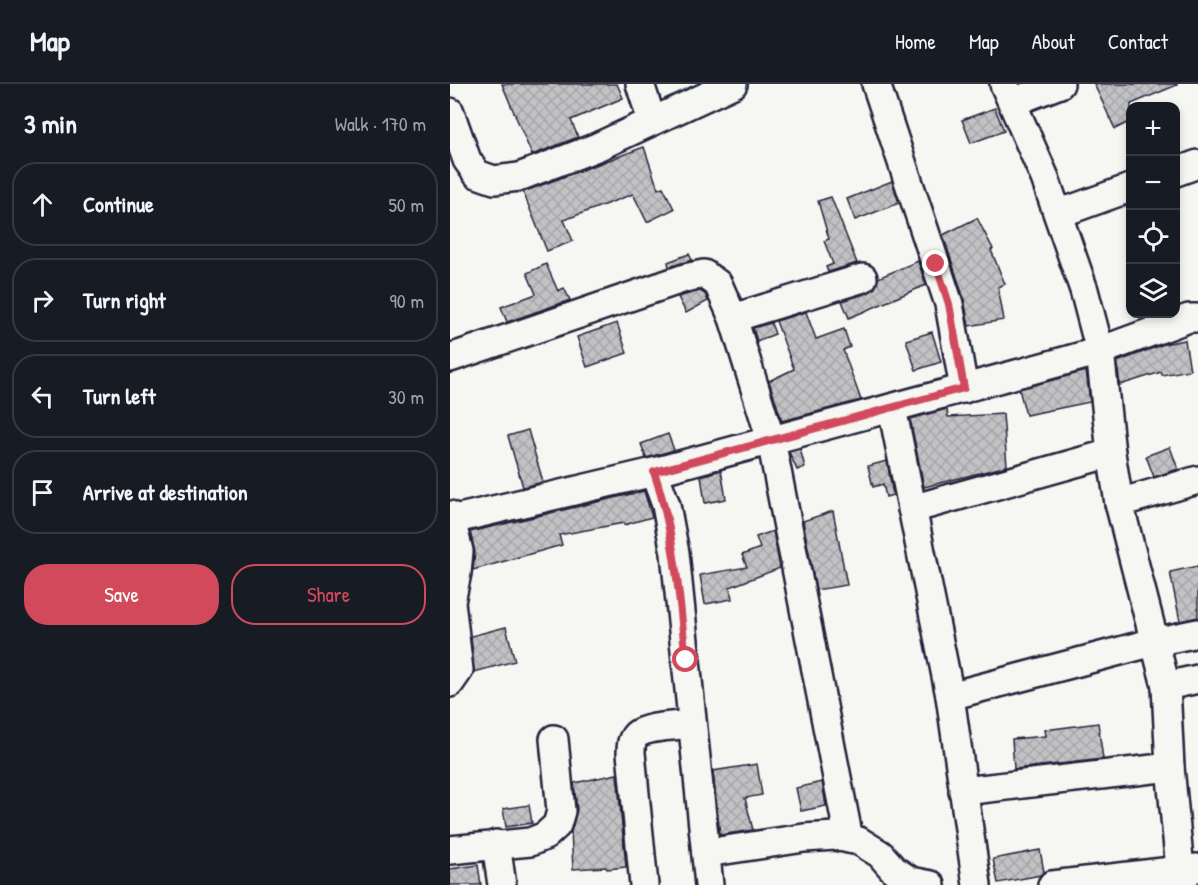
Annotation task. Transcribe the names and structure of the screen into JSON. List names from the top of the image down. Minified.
{"page":{"header":"Map","nav":["Home","Map","About","Contact"],"heading":["3 min","Walk · 170 m"],"map_buttons":["+","−"],"list":[["Continue","50 m"],["Turn right","90 m"],["Turn left","30 m"],"Arrive at destination"],"buttons":["Save","Share"]}}
